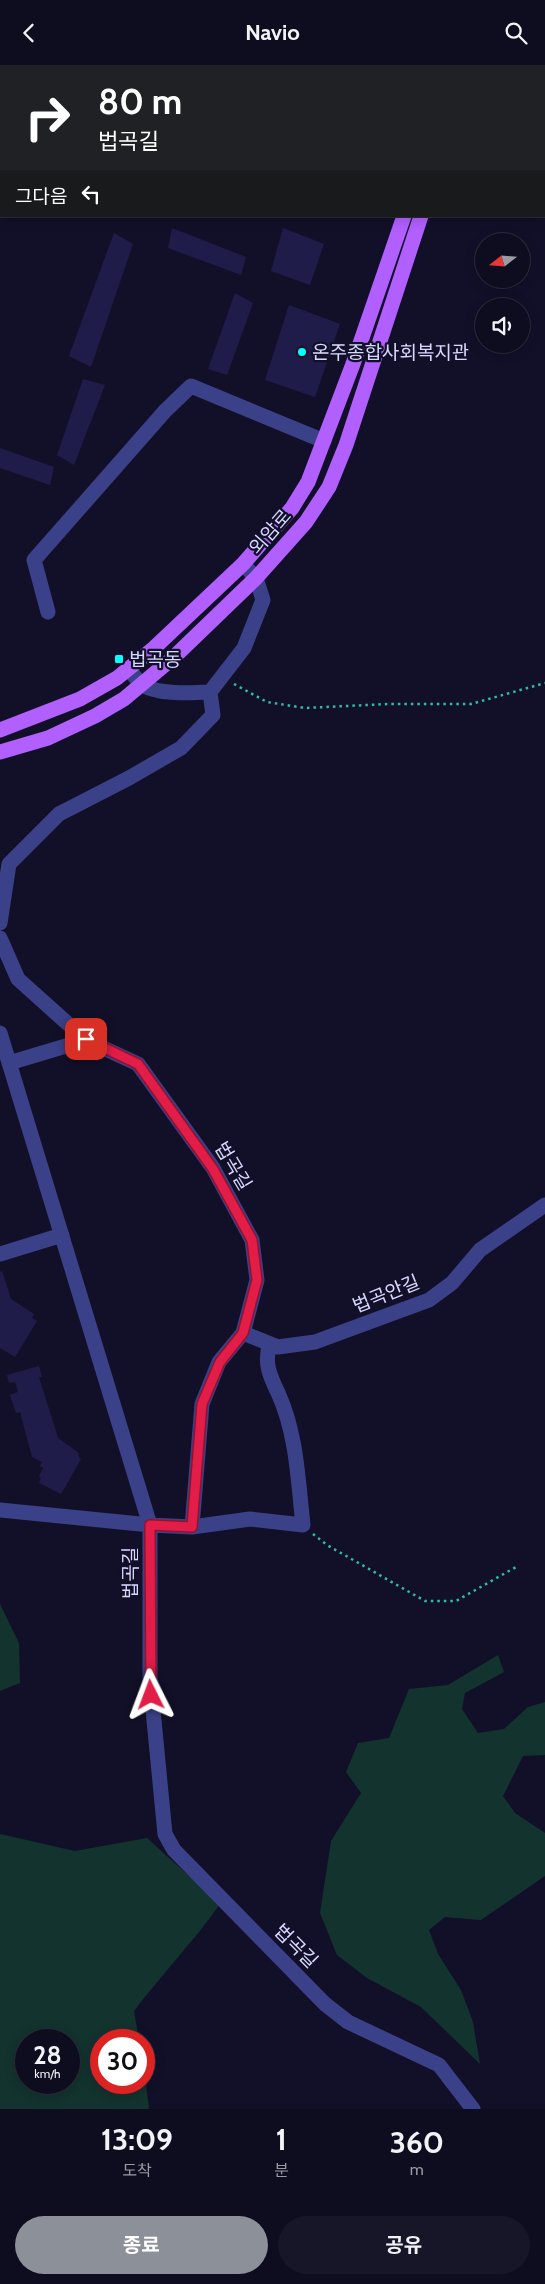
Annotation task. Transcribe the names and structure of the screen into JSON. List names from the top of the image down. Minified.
{"streets":{"main road":["외암로"],"street":["법곡길","법곡안길"]},"crossings":[["법곡길","법곡안길"]],"places":{"other":["온주종합사회복지관"],"transit":["법곡동"]},"north":"left","page":{"header":"Navio","turn":["80 m","법곡길"],"then":"그다음","speed":"28 km/h","limit":"30","eta":["13:09","도착","1","분","360","m"],"buttons":["종료","공유"]}}
